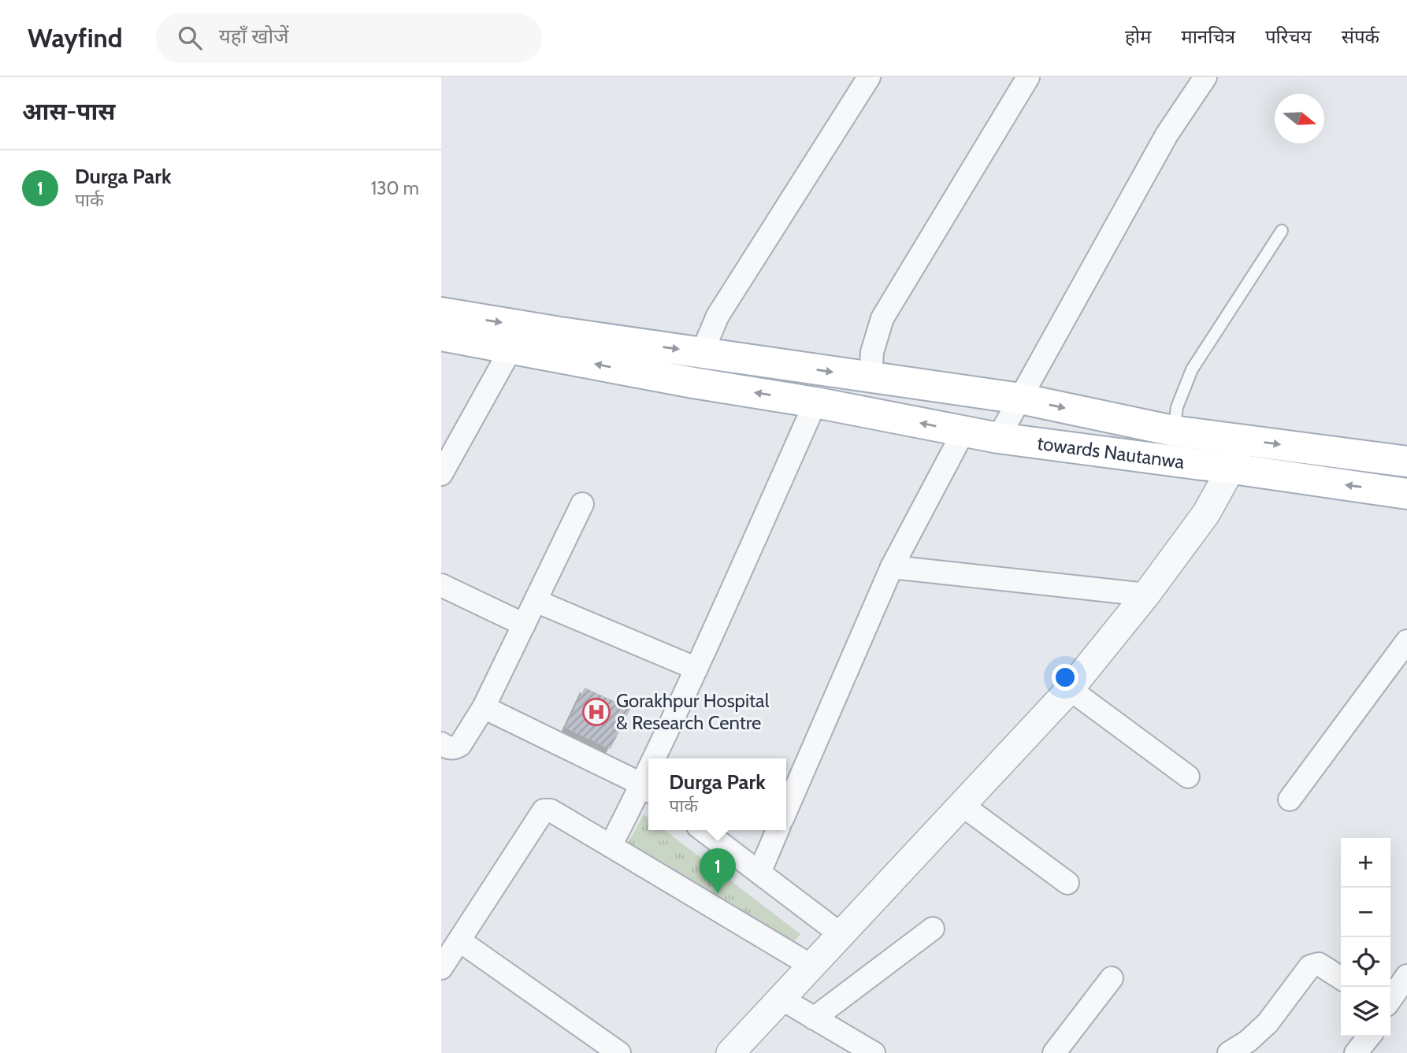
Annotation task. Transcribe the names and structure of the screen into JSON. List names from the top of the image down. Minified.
{"streets":{"main road":["towards Nautanwa"]},"places":{"hospital":["Gorakhpur Hospital & Research Centre"]},"north":"right","page":{"header":"Wayfind","search":"यहाँ खोजें","nav":["होम","मानचित्र","परिचय","संपर्क"],"heading":"आस-पास","list":[{"mark":"1","name":"Durga Park","note":"पार्क","value":"130 m"}],"popup":["Durga Park","पार्क"],"map_buttons":["+","−"],"pins":"1"}}
